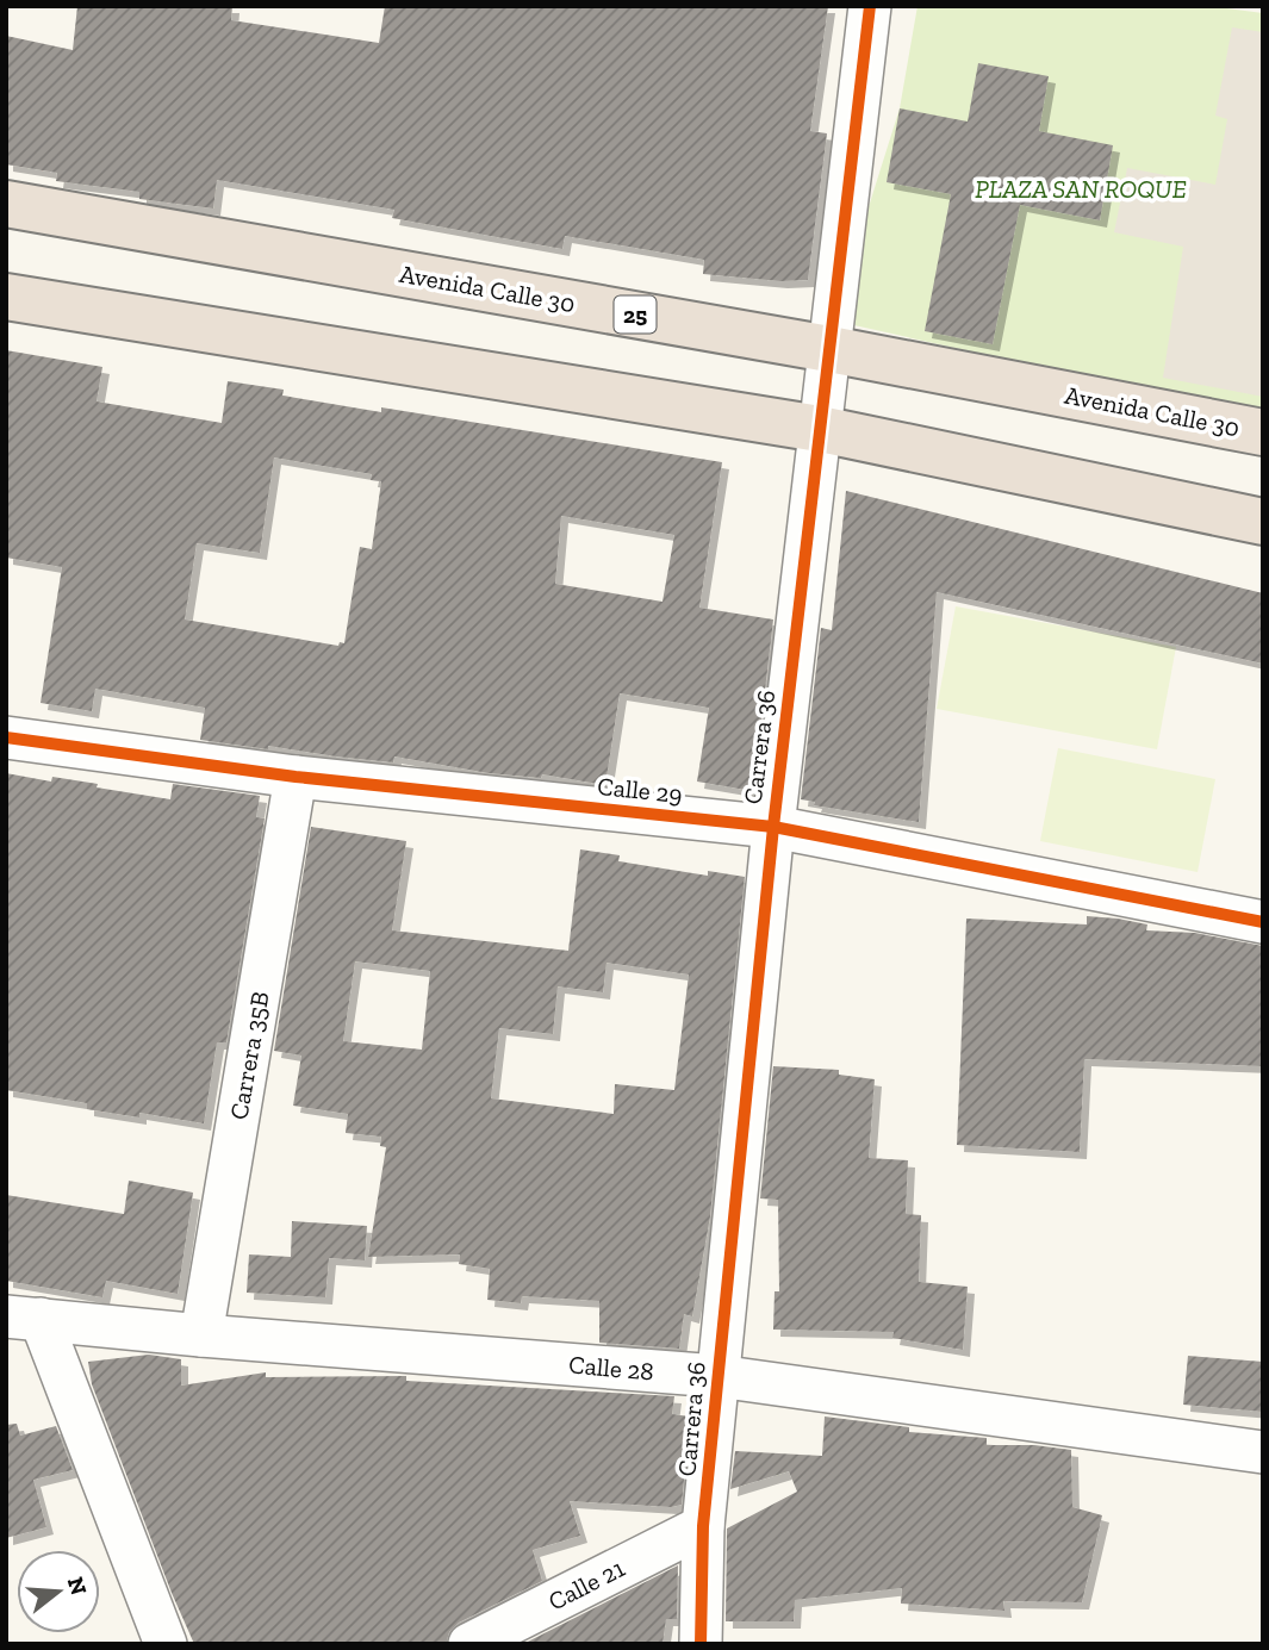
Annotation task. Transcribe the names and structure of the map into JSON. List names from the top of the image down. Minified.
{"streets":{"highway":["Avenida Calle 30","25"],"street":["Carrera 36","Calle 29","Carrera 35B","Calle 28","Calle 21"]},"crossings":[["Avenida Calle 30","Carrera 36"],["Carrera 36","Calle 29"],["Carrera 36","Calle 28"],["Carrera 36","Calle 21"],["Calle 29","Carrera 35B"],["Carrera 35B","Calle 28"]],"parks":["PLAZA SAN ROQUE"],"north":"right"}
